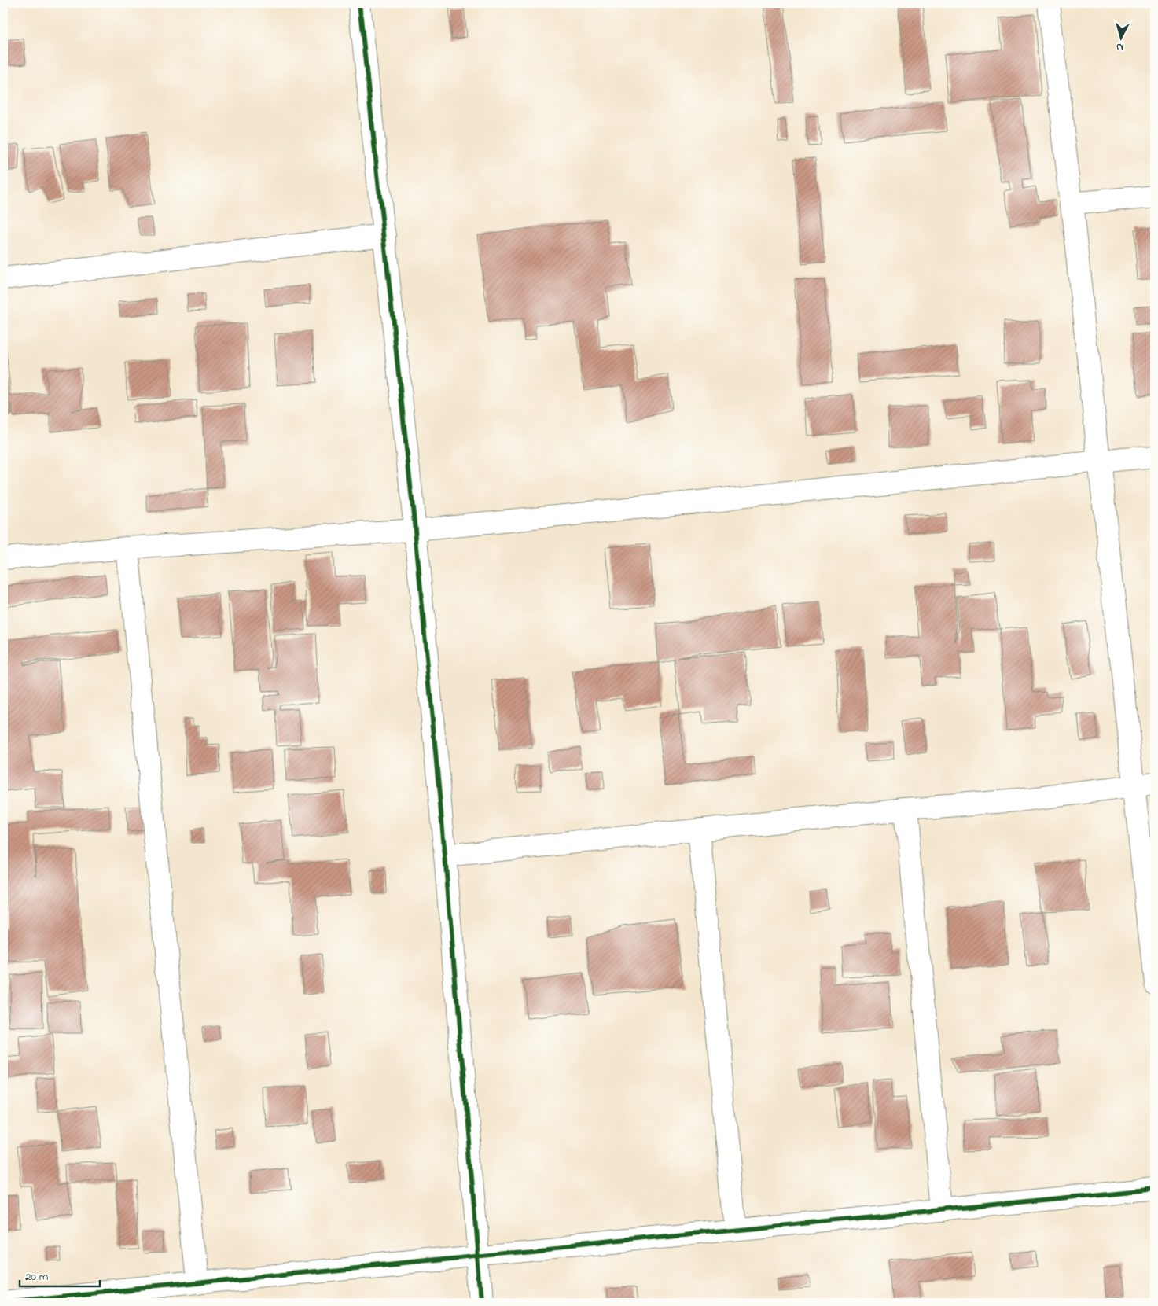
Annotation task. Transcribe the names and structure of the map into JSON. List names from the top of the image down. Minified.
{"scale_bar":"20 m","north":"bottom"}
